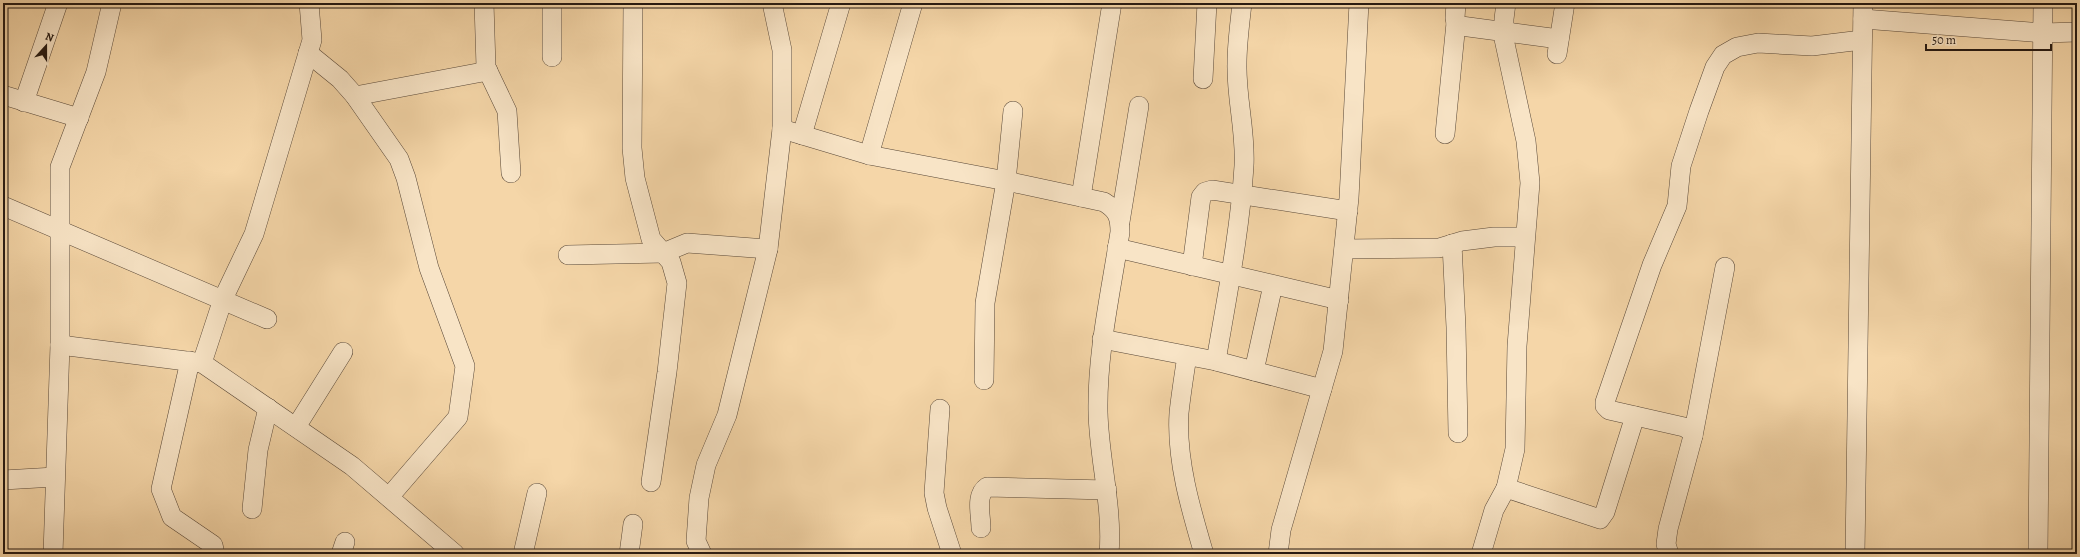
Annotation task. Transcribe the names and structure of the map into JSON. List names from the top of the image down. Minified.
{"scale_bar":"50 m","north":"top"}
